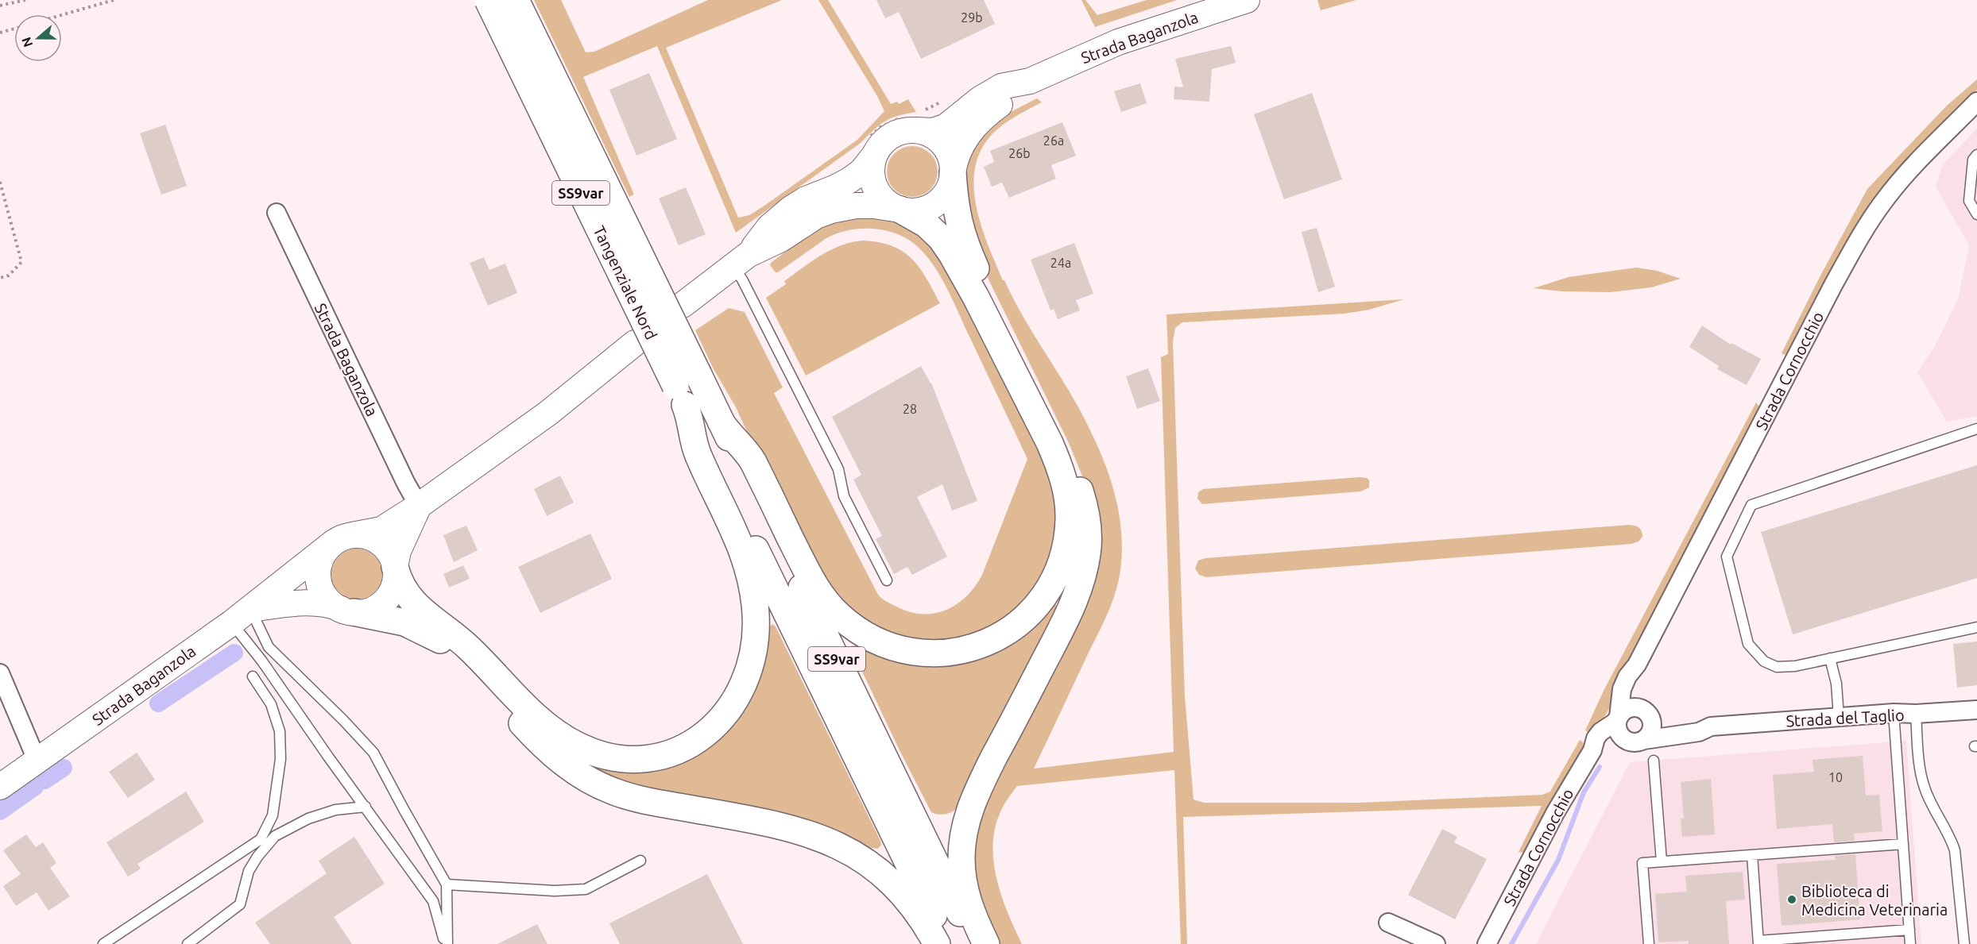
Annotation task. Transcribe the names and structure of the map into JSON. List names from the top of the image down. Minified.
{"streets":{"highway":["SS9var","Tangenziale Nord"],"main road":["Strada Baganzola"],"street":["Strada Cornocchio","Strada del Taglio"]},"crossings":[["SS9var","Tangenziale Nord"],["Strada Cornocchio","Strada del Taglio"]],"places":["Biblioteca di Medicina Veterinaria"],"house_numbers":["29b","26a","26b","24a","28","10"],"north":"left"}
